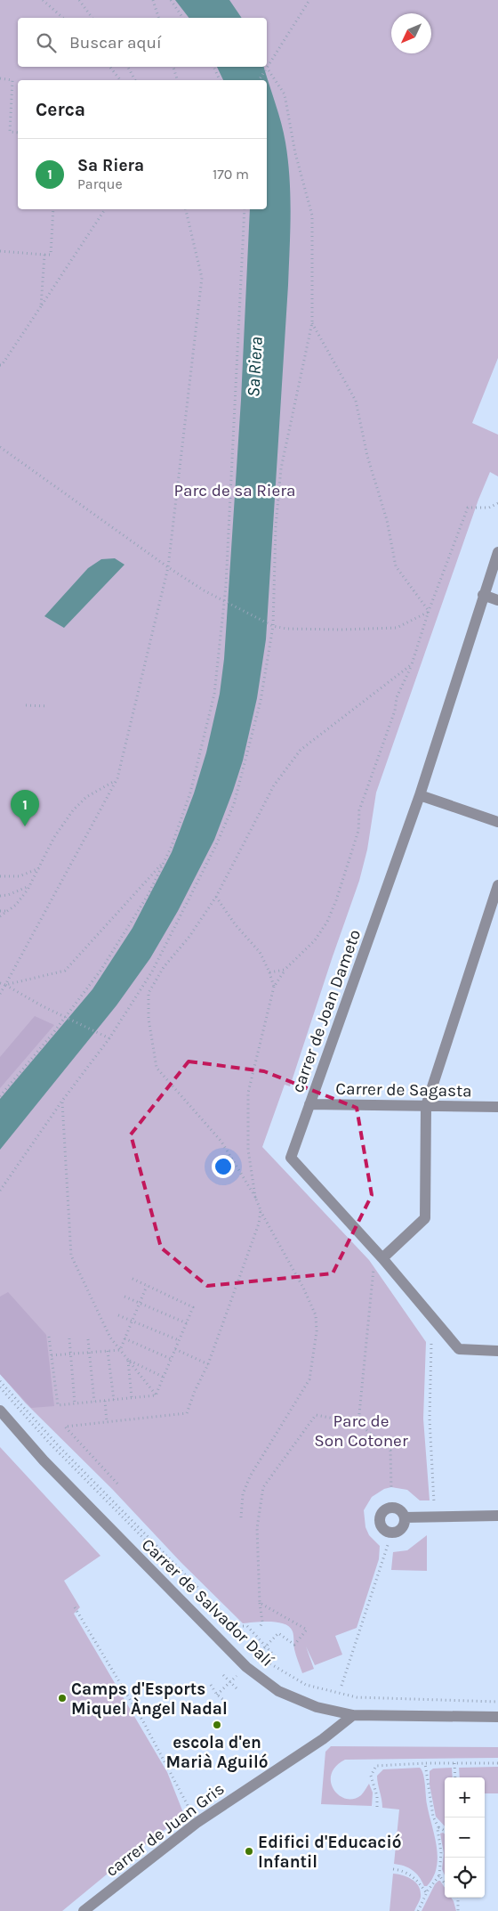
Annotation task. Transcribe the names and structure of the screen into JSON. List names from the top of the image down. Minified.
{"streets":{"street":["carrer de Joan Dameto","Carrer de Sagasta","Carrer de Salvador Dalí","carrer de Juan Gris"]},"crossings":[["carrer de Joan Dameto","Carrer de Sagasta"],["Carrer de Salvador Dalí","carrer de Juan Gris"]],"water":["Sa Riera"],"parks":["Parc de sa Riera","Parc de Son Cotoner"],"places":["Camps d'Esports Miquel Àngel Nadal","escola d'en Marià Aguiló","Edifici d'Educació Infantil"],"north":"bottom left","page":{"search":"Buscar aquí","heading":"Cerca","list":[{"mark":"1","name":"Sa Riera","note":"Parque","value":"170 m"}],"pins":"1","map_buttons":["+","−"]}}
